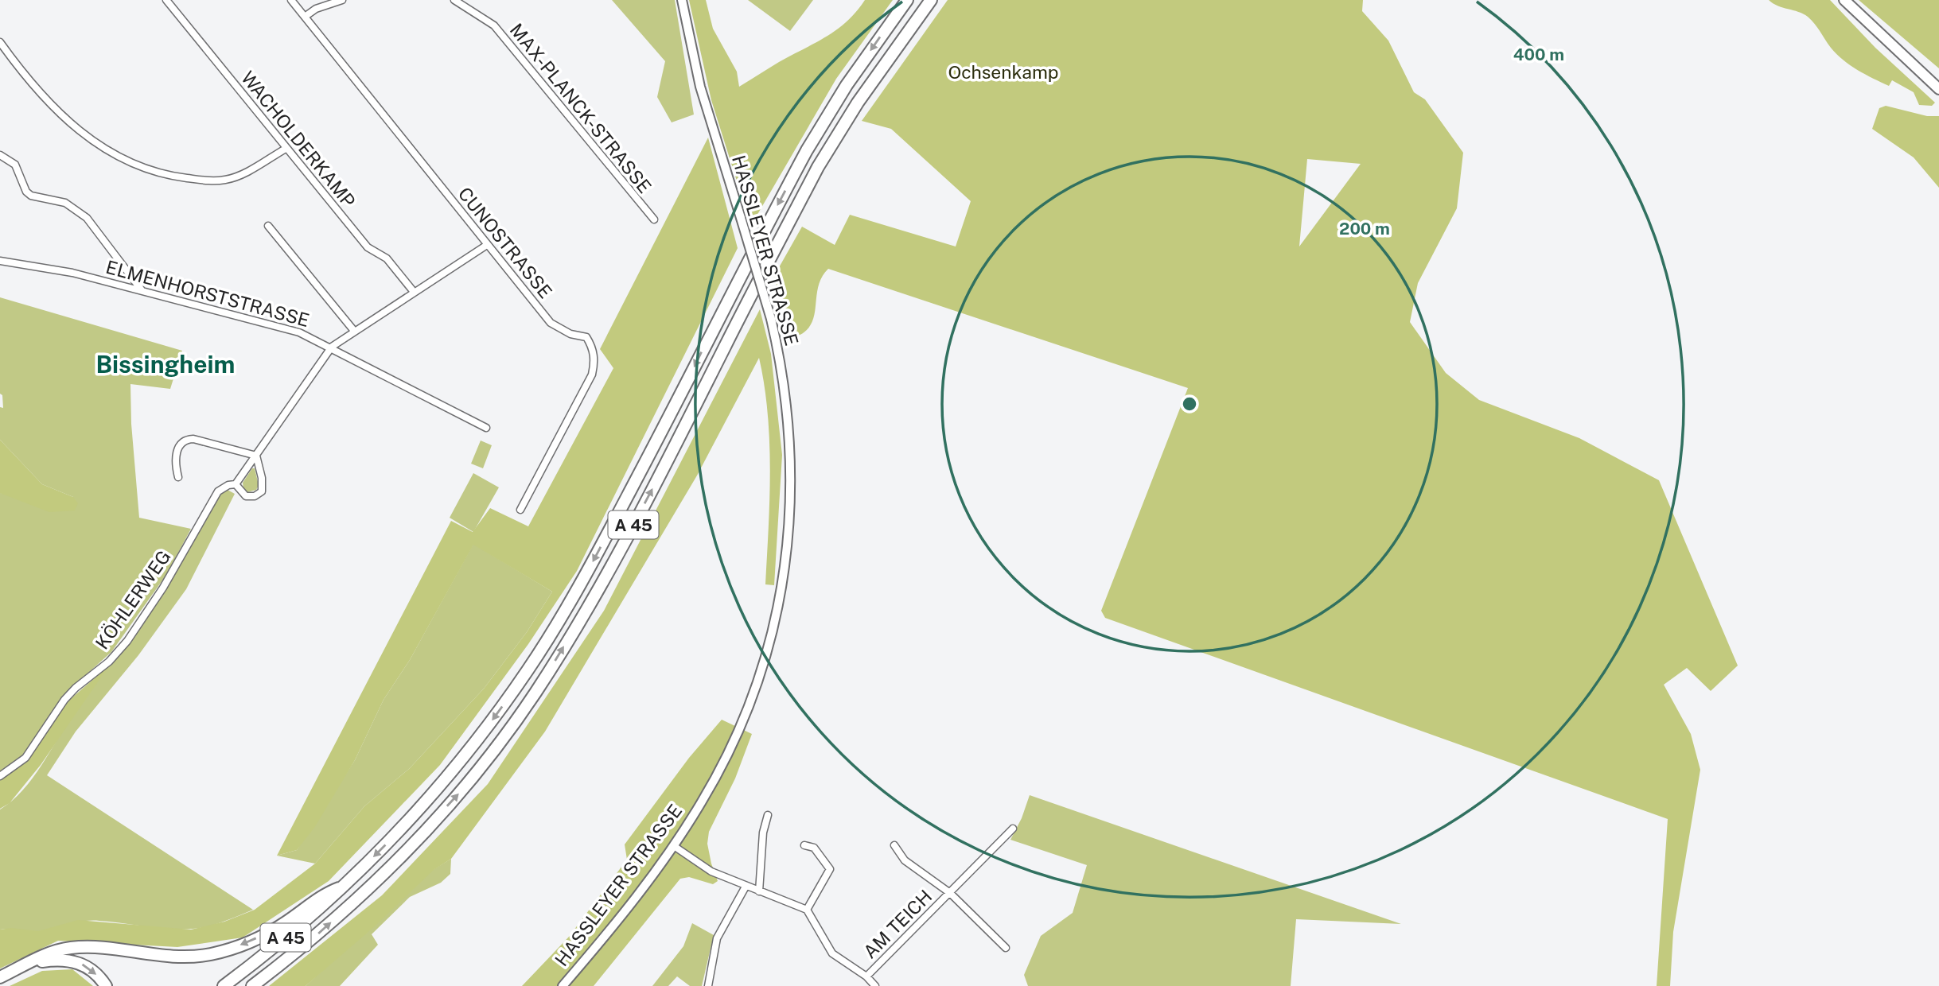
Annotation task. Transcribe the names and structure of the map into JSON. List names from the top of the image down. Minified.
{"streets":{"highway":["A 45"],"main road":["HASSLEYER STRASSE"],"street":["MAX-PLANCK-STRASSE","WACHOLDERKAMP","CUNOSTRASSE","ELMENHORSTSTRASSE","KÖHLERWEG","AM TEICH"]},"crossings":[["WACHOLDERKAMP","KÖHLERWEG"],["CUNOSTRASSE","KÖHLERWEG"],["ELMENHORSTSTRASSE","KÖHLERWEG"]],"districts":["Bissingheim"],"parks":["Ochsenkamp"],"rings":["400 m","200 m"]}
